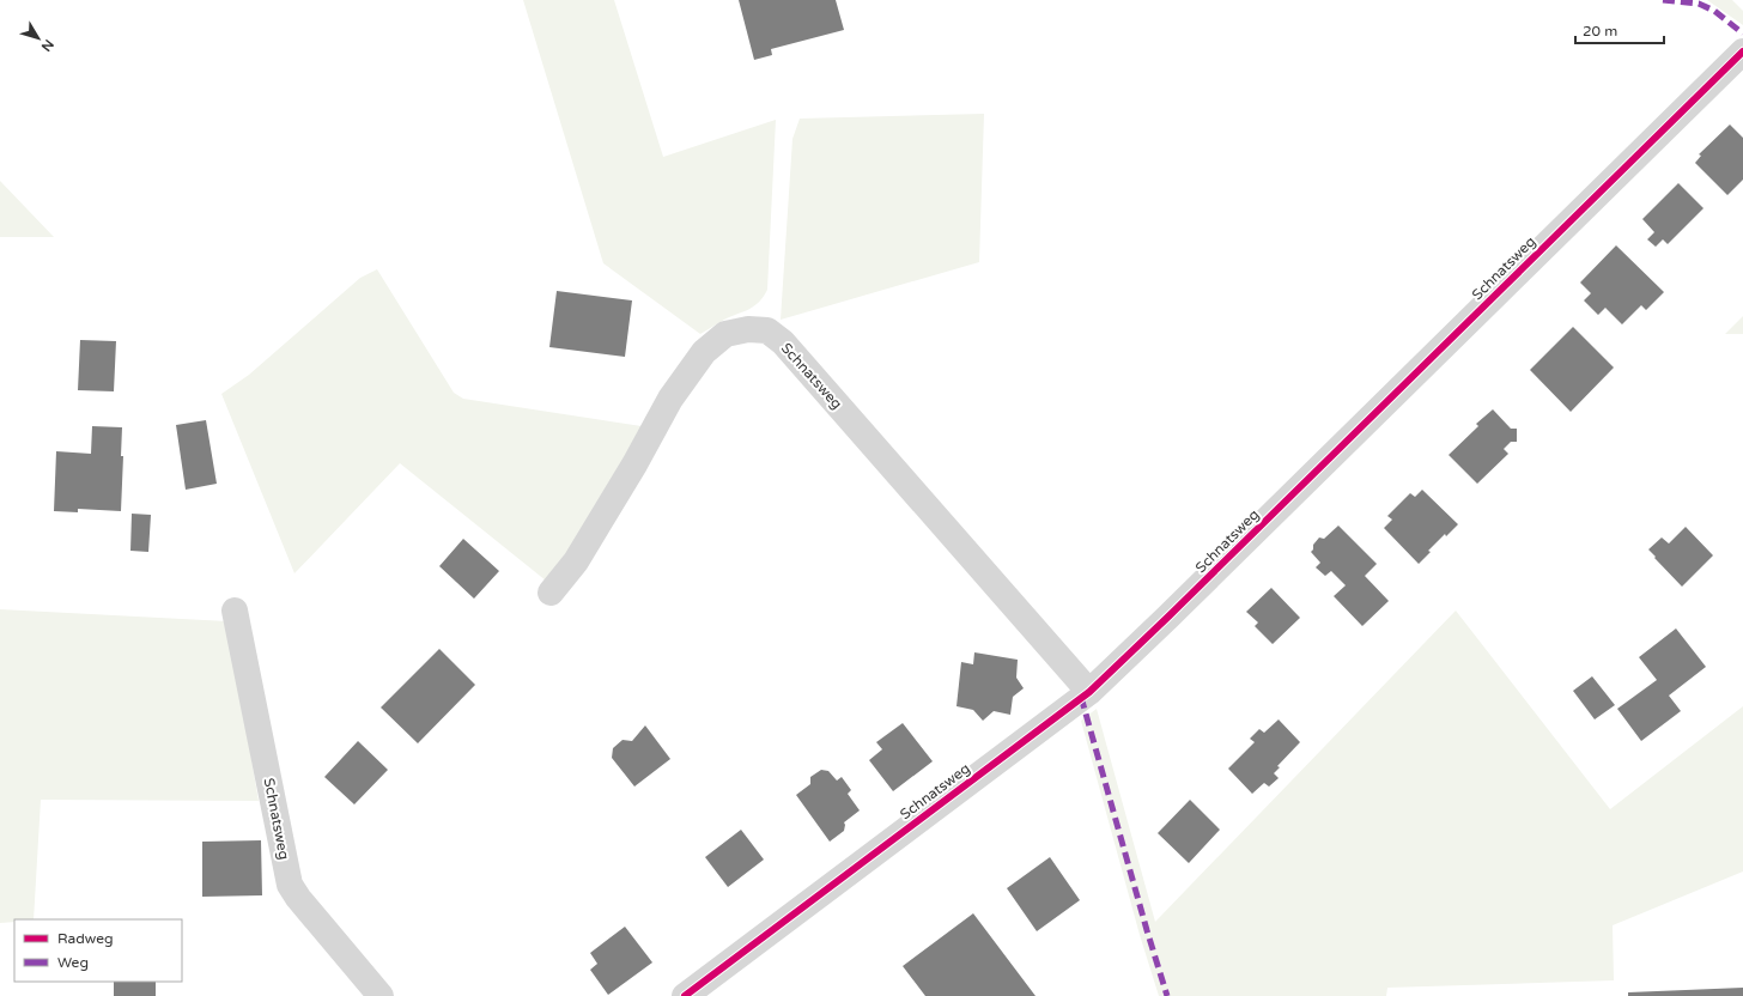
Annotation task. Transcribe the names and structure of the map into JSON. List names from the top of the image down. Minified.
{"streets":{"street":["Schnatsweg"]},"legend":["Radweg","Weg"],"scale_bar":"20 m","north":"bottom right"}
